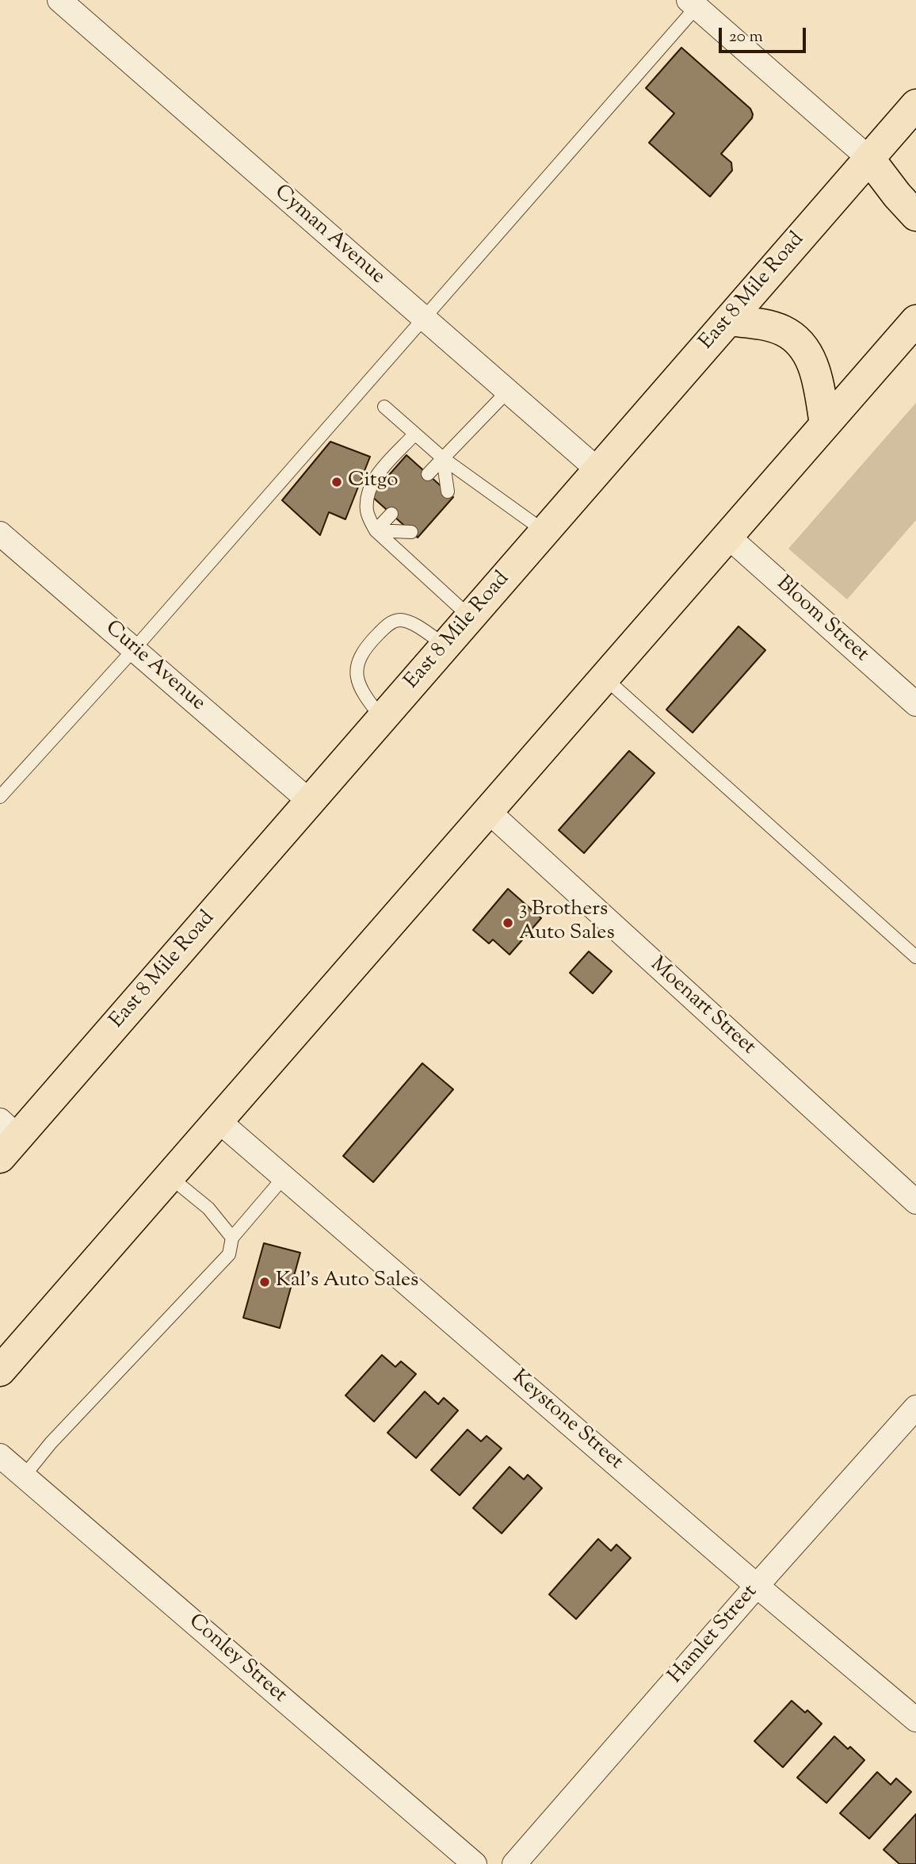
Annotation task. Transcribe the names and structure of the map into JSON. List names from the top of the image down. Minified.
{"streets":{"highway":["East 8 Mile Road"],"street":["Cyman Avenue","Bloom Street","Curie Avenue","Moenart Street","Keystone Street","Hamlet Street","Conley Street"]},"crossings":[["Cyman Avenue","East 8 Mile Road"],["East 8 Mile Road","Curie Avenue"],["Keystone Street","Hamlet Street"]],"places":["Citgo","3 Brothers Auto Sales","Kal's Auto Sales"],"scale_bar":"20 m"}
